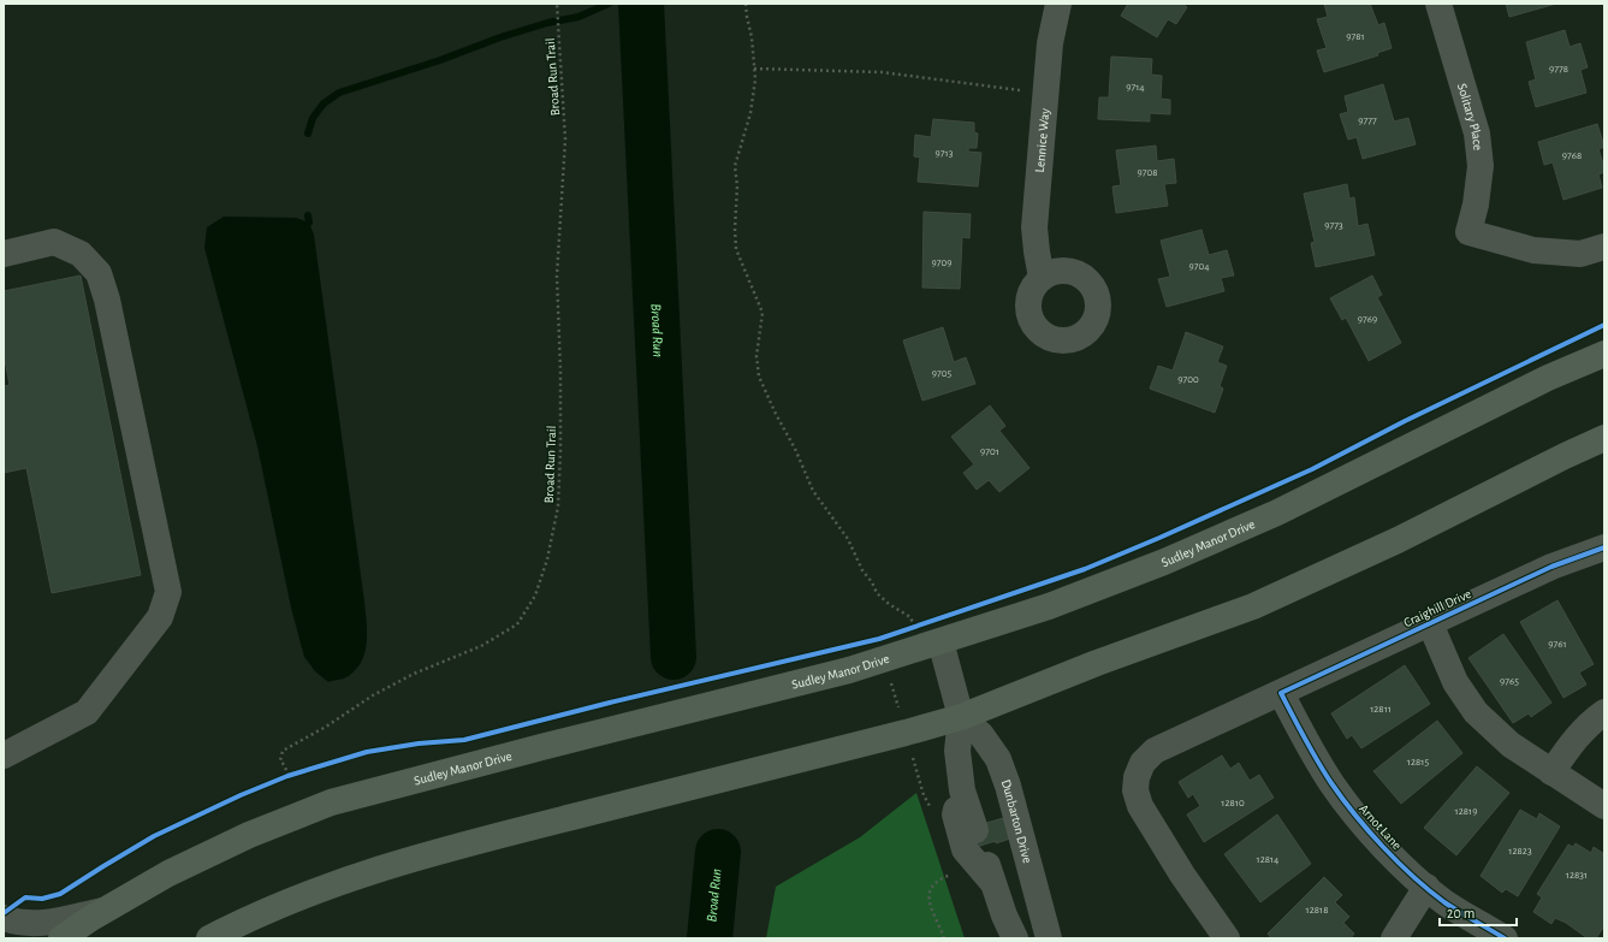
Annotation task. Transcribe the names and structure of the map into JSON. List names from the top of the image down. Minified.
{"streets":{"main road":["Sudley Manor Drive"],"street":["Solitary Place","Lennice Way","Craighill Drive","Dunbarton Drive","Arnot Lane"],"path":["Broad Run Trail"]},"crossings":[["Craighill Drive","Arnot Lane"]],"water":["Broad Run"],"house_numbers":["9781","9778","9714","9777","9713","9768","9708","9773","9709","9704","9769","9705","9700","9701","9761","9765","12811","12815","12810","12819","12823","12814","12831","12818"],"scale_bar":"20 m"}
